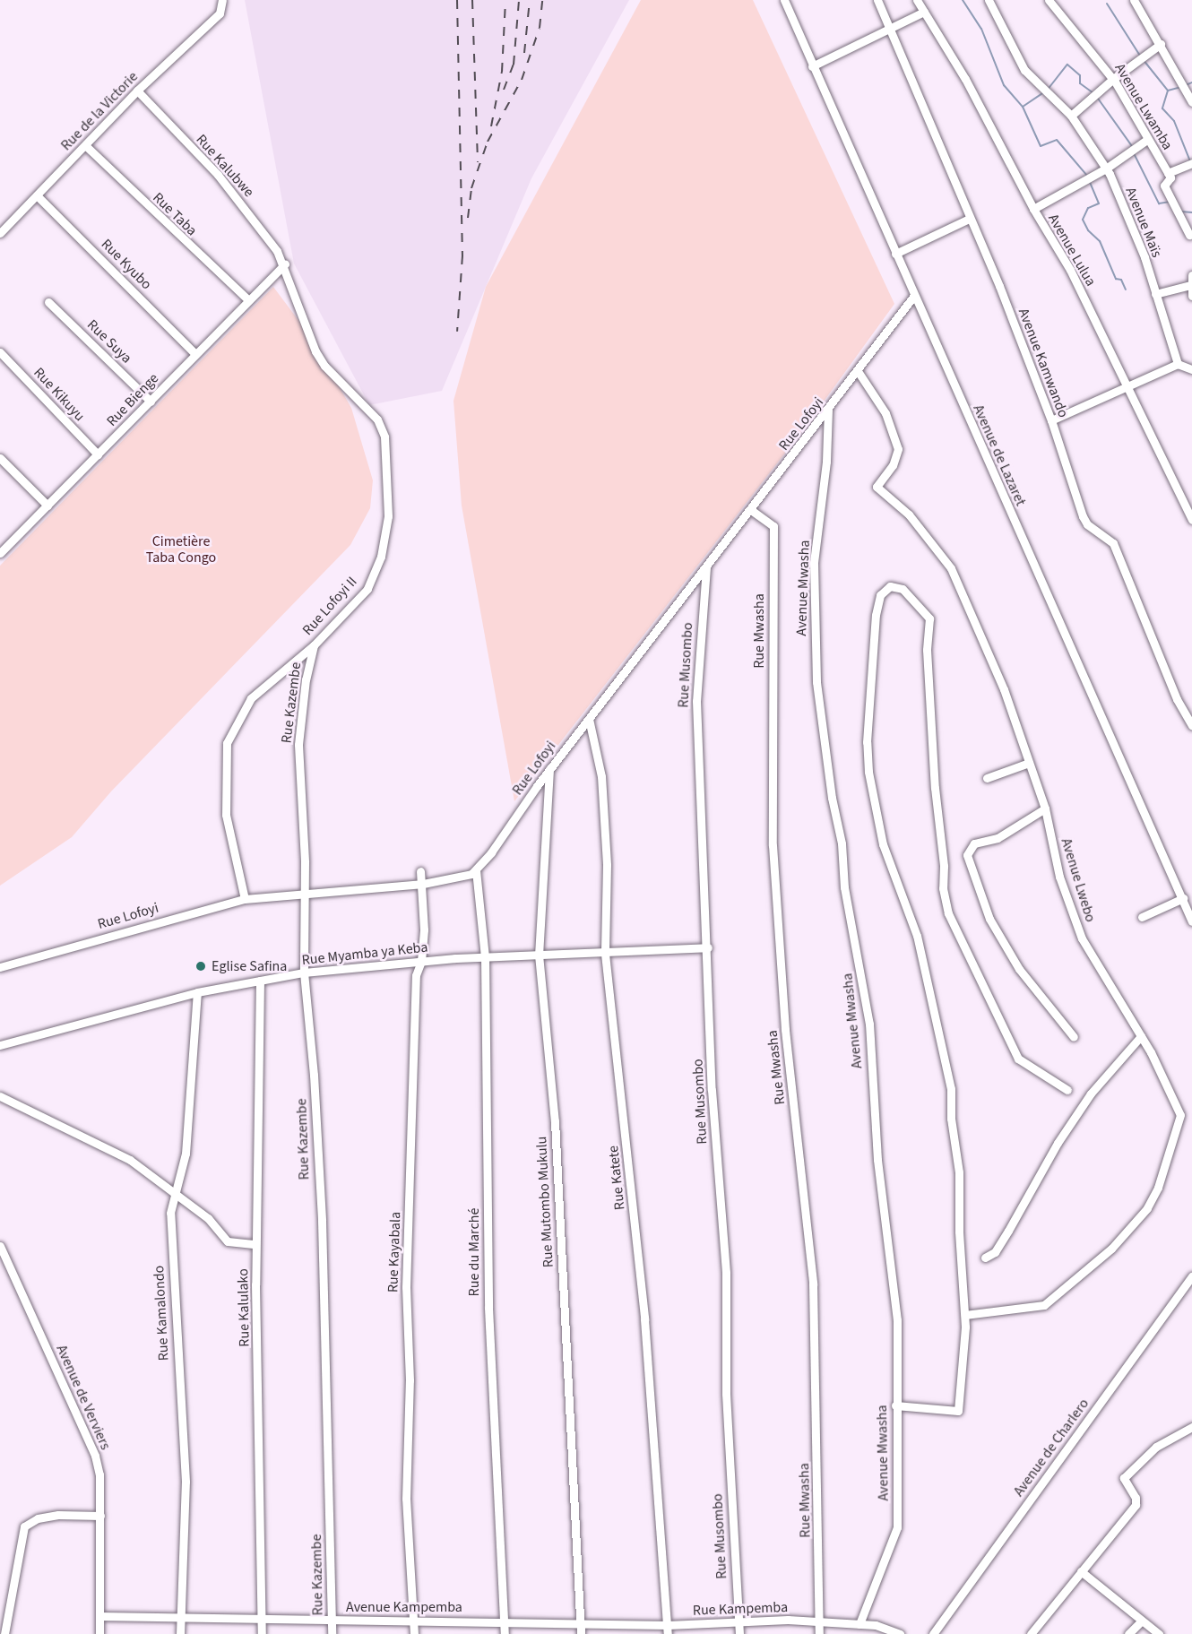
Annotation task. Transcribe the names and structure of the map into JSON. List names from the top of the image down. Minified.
{"streets":{"street":["Avenue Lwamba","Rue de la Victorie","Rue Kalubwe","Rue Taba","Avenue Maïs","Avenue Lulua","Rue Kyubo","Rue Suya","Avenue Kamwando","Rue Kikuyu","Rue Bienge","Rue Lofoyi","Avenue de Lazaret","Avenue Mwasha","Rue Lofoyi II","Rue Mwasha","Rue Musombo","Rue Kazembe","Avenue Lwebo","Rue Myamba ya Keba","Rue Katete","Rue Mutombo Mukulu","Rue Kayabala","Rue du Marché","Rue Kalulako","Rue Kamalondo","Avenue de Verviers","Avenue de Charlero","Avenue Kampemba","Rue Kampemba"]},"crossings":[["Rue de la Victorie","Rue Kalubwe"],["Rue de la Victorie","Rue Taba"],["Rue de la Victorie","Rue Kyubo"],["Rue Kalubwe","Rue Bienge"],["Rue Kalubwe","Rue Lofoyi II"],["Rue Taba","Rue Bienge"],["Rue Kyubo","Rue Bienge"],["Rue Suya","Rue Bienge"],["Rue Kikuyu","Rue Bienge"],["Rue Bienge","Rue Lofoyi II"],["Rue Lofoyi","Avenue de Lazaret"],["Rue Lofoyi","Avenue Mwasha"],["Rue Lofoyi","Rue Lofoyi II"],["Rue Lofoyi","Rue Mwasha"],["Rue Lofoyi","Rue Musombo"],["Rue Lofoyi","Rue Kazembe"],["Rue Lofoyi","Avenue Lwebo"],["Rue Lofoyi","Rue Katete"],["Rue Lofoyi","Rue Mutombo Mukulu"],["Rue Lofoyi","Rue Kayabala"],["Rue Lofoyi","Rue du Marché"],["Avenue Mwasha","Rue Kampemba"],["Rue Lofoyi II","Rue Kazembe"],["Rue Mwasha","Rue Kampemba"],["Rue Musombo","Rue Myamba ya Keba"],["Rue Musombo","Rue Kampemba"],["Rue Kazembe","Rue Myamba ya Keba"],["Rue Kazembe","Avenue Kampemba"],["Rue Myamba ya Keba","Rue Katete"],["Rue Myamba ya Keba","Rue Mutombo Mukulu"],["Rue Myamba ya Keba","Rue Kayabala"],["Rue Myamba ya Keba","Rue du Marché"],["Rue Myamba ya Keba","Rue Kalulako"],["Rue Myamba ya Keba","Rue Kamalondo"],["Rue Katete","Rue Kampemba"],["Rue Mutombo Mukulu","Avenue Kampemba"],["Rue Mutombo Mukulu","Rue Kampemba"],["Rue Kayabala","Avenue Kampemba"],["Rue du Marché","Avenue Kampemba"],["Rue Kalulako","Avenue Kampemba"],["Rue Kamalondo","Avenue Kampemba"],["Avenue de Verviers","Avenue Kampemba"],["Avenue Kampemba","Rue Kampemba"]],"parks":["Cimetière Taba Congo"],"places":["Eglise Safina"]}
